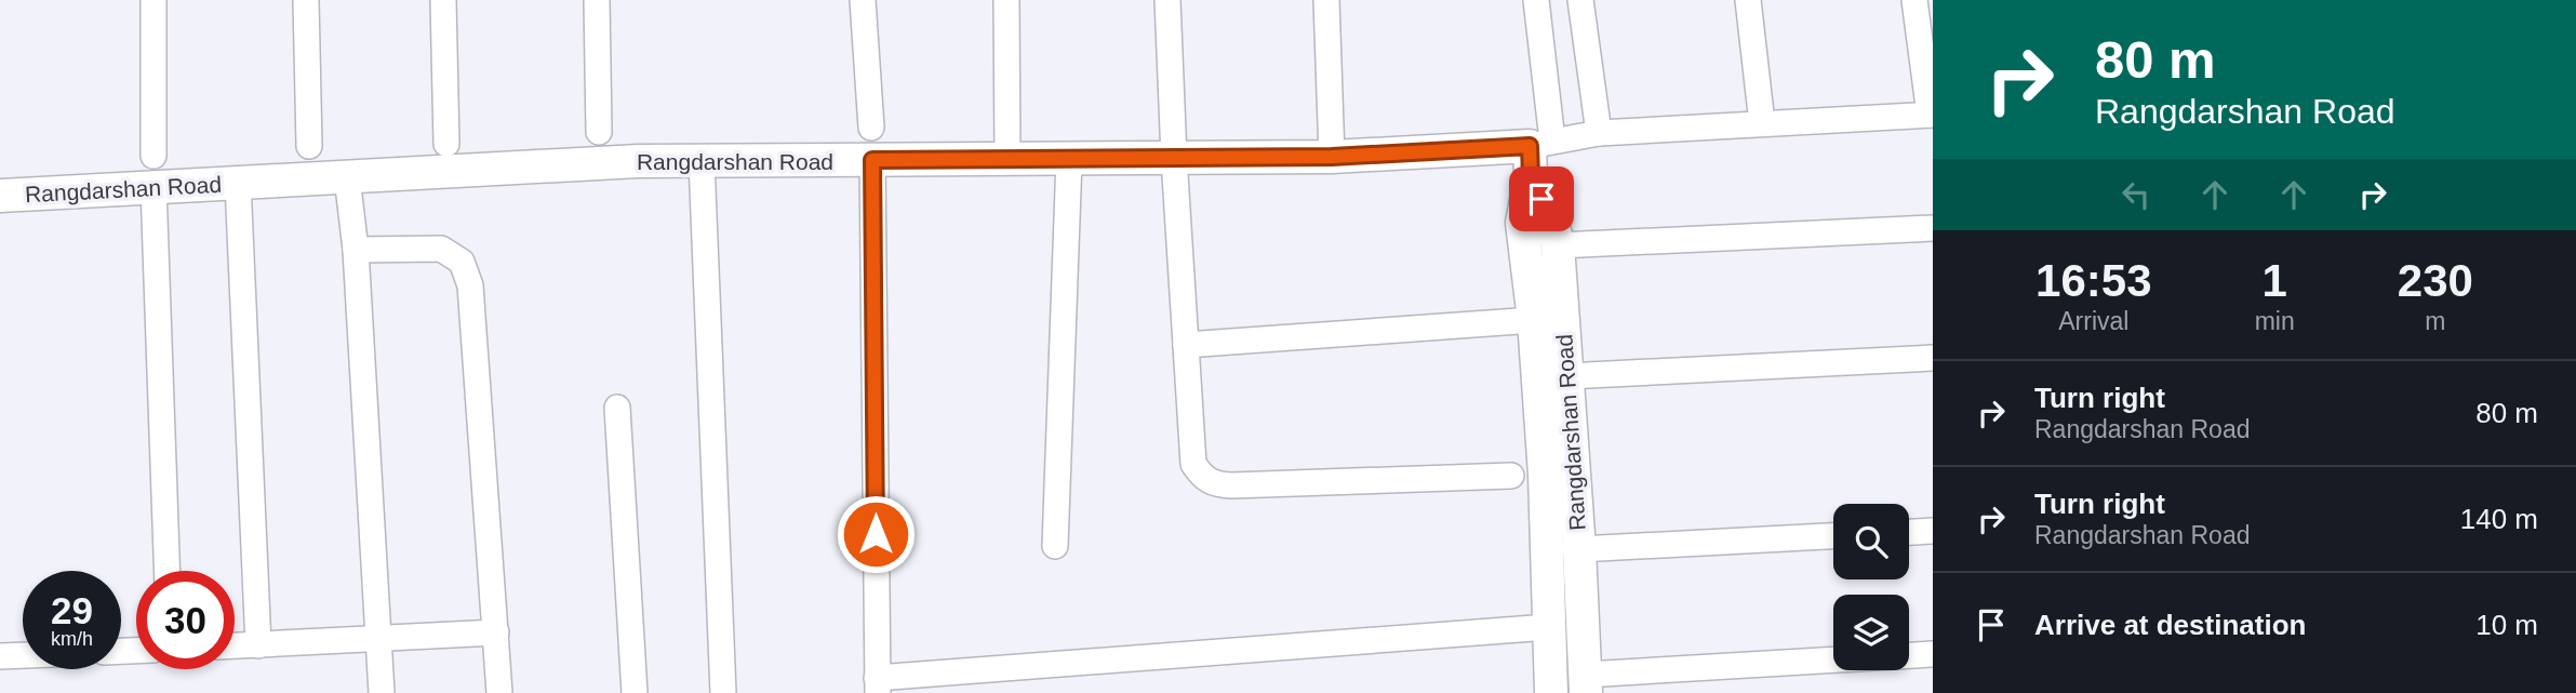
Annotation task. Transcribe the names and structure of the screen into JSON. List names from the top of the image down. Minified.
{"streets":{"street":["Rangdarshan Road"]},"page":{"turn":["80 m","Rangdarshan Road"],"eta":["16:53","Arrival","1","min","230","m"],"list":[{"name":"Turn right","note":"Rangdarshan Road","value":"80 m"},{"name":"Turn right","note":"Rangdarshan Road","value":"140 m"},{"name":"Arrive at destination","value":"10 m"}],"speed":"29 km/h","limit":"30"}}
